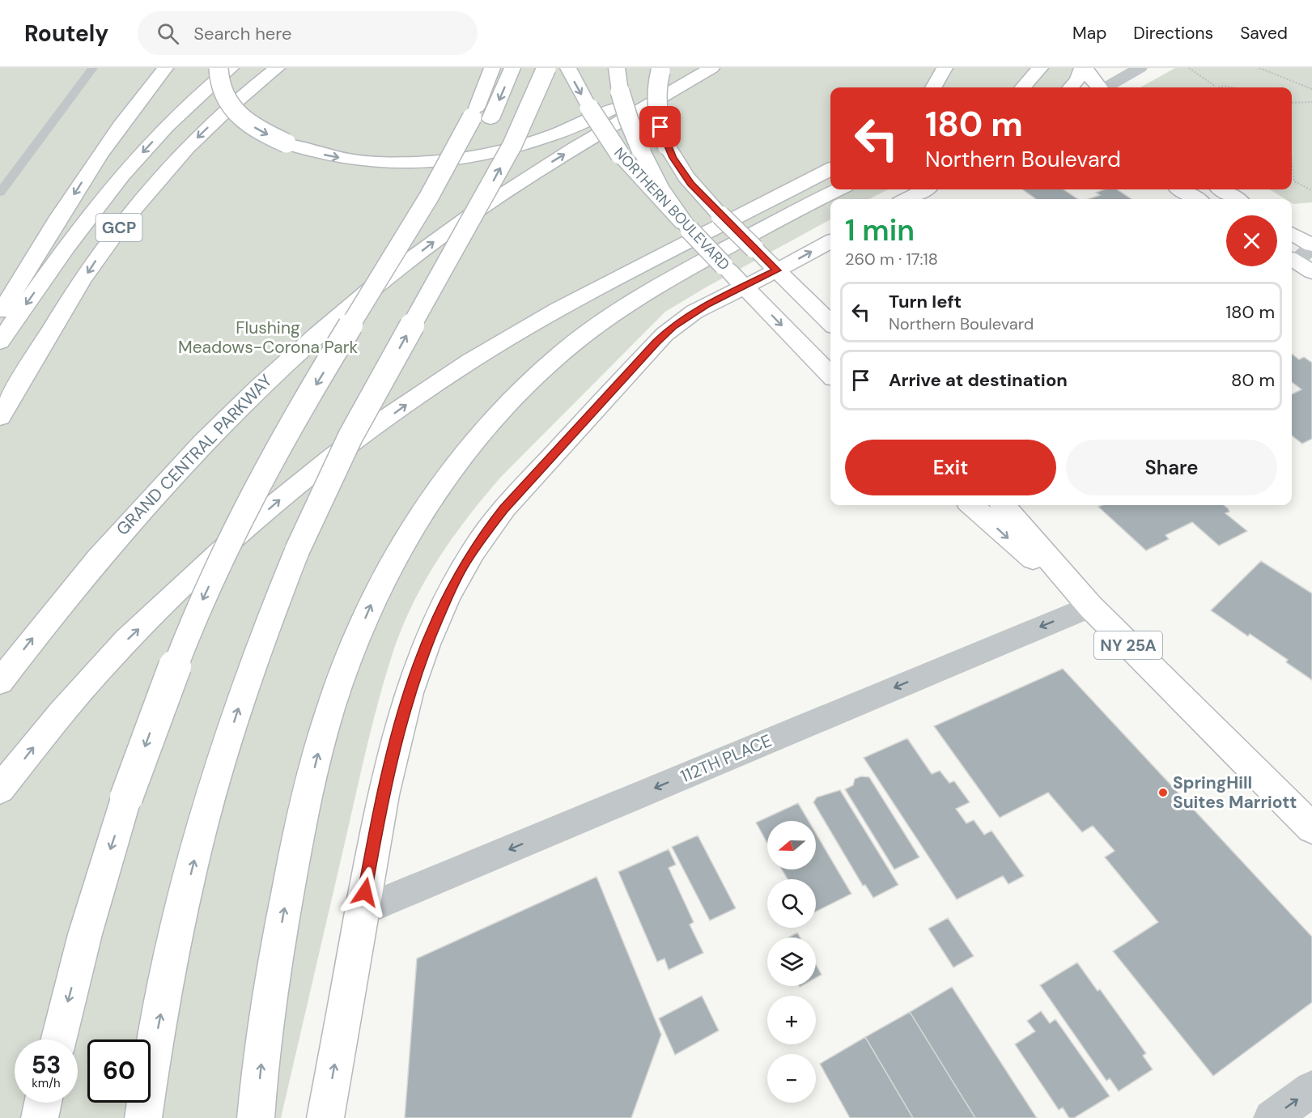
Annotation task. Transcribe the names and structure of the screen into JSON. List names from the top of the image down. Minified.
{"streets":{"main road":["NORTHERN BOULEVARD","GCP","GRAND CENTRAL PARKWAY","NY 25A"],"street":["112TH PLACE"]},"crossings":[["NY 25A","112TH PLACE"]],"one_way":["112TH PLACE"],"parks":["Flushing Meadows-Corona Park"],"places":["SpringHill Suites Marriott"],"north":"left","page":{"header":"Routely","search":"Search here","nav":["Map","Directions","Saved"],"turn":["180 m","Northern Boulevard"],"heading":["1 min","260 m · 17:18"],"list":[{"name":"Turn left","note":"Northern Boulevard","value":"180 m"},{"name":"Arrive at destination","value":"80 m"}],"buttons":["Exit","Share"],"map_buttons":["+","−"],"speed":"53 km/h","limit":"60"}}
